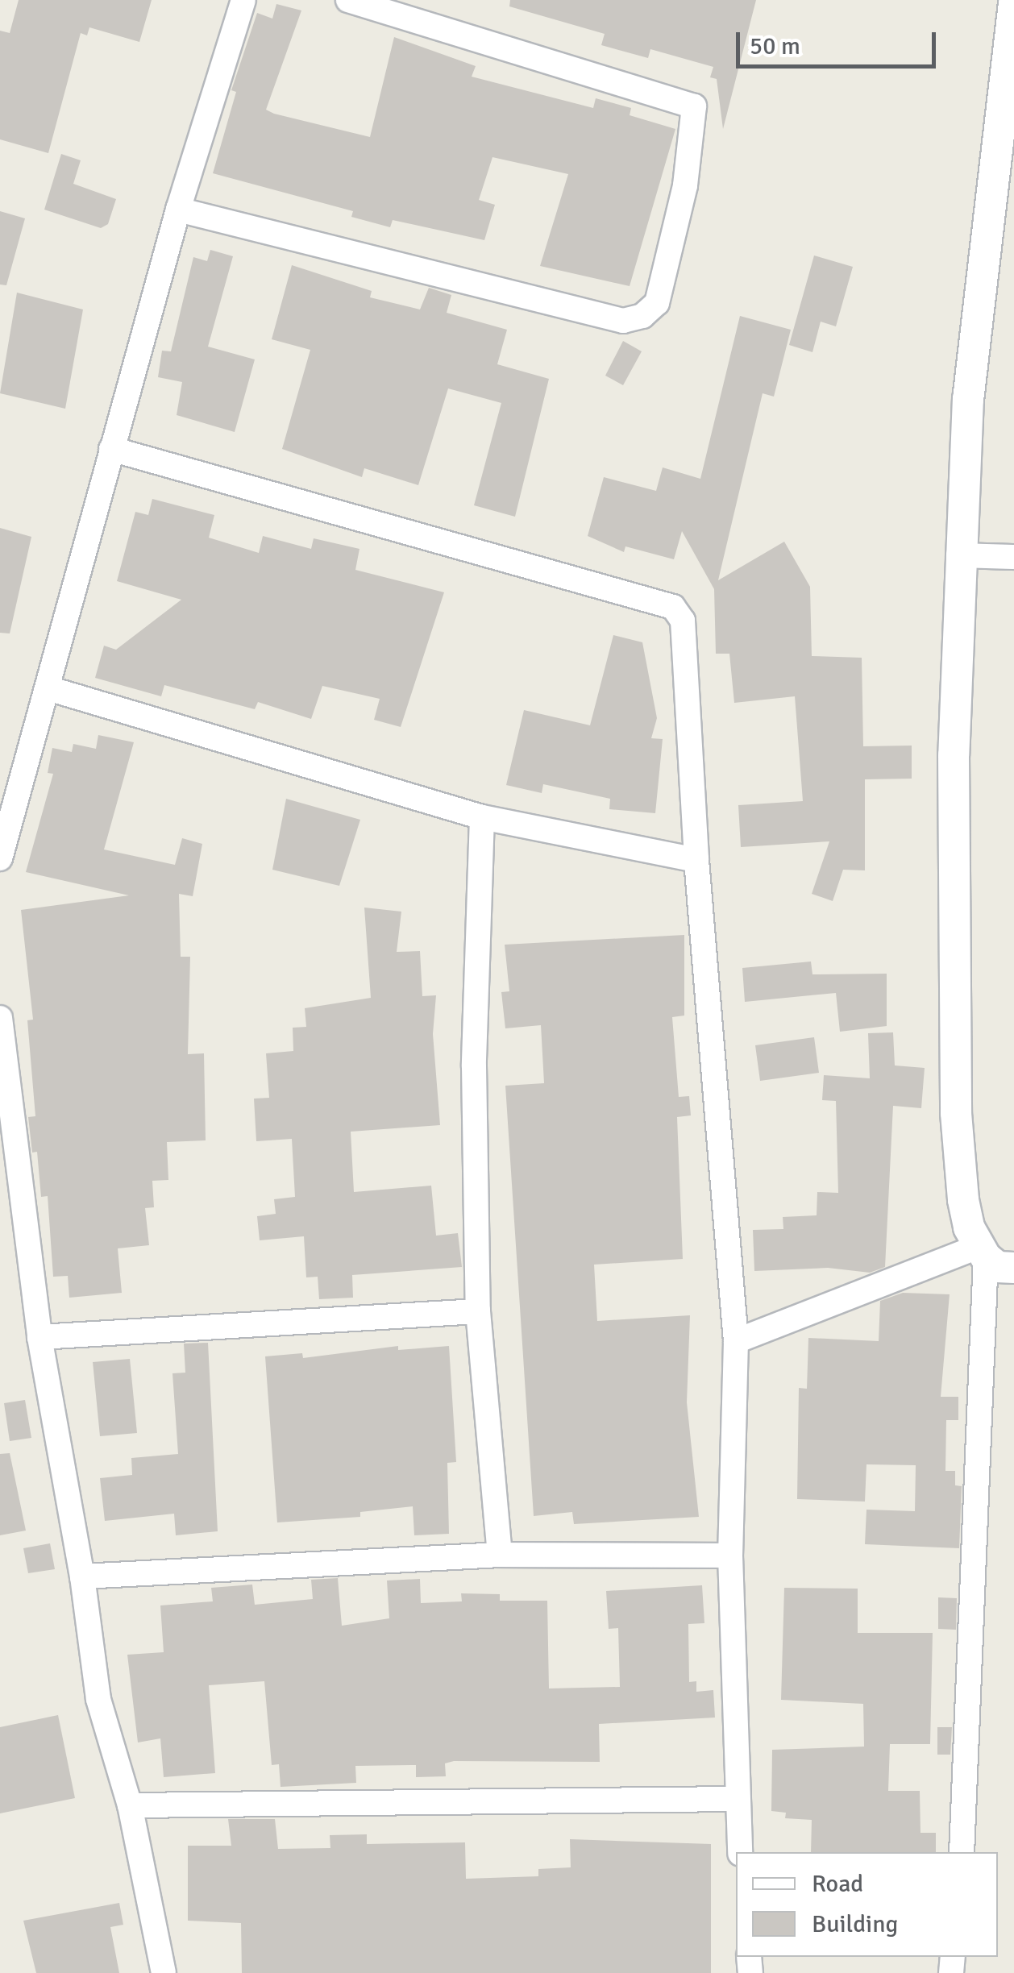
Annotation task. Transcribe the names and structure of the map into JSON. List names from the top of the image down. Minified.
{"legend":["Road","Building"],"scale_bar":"50 m"}
